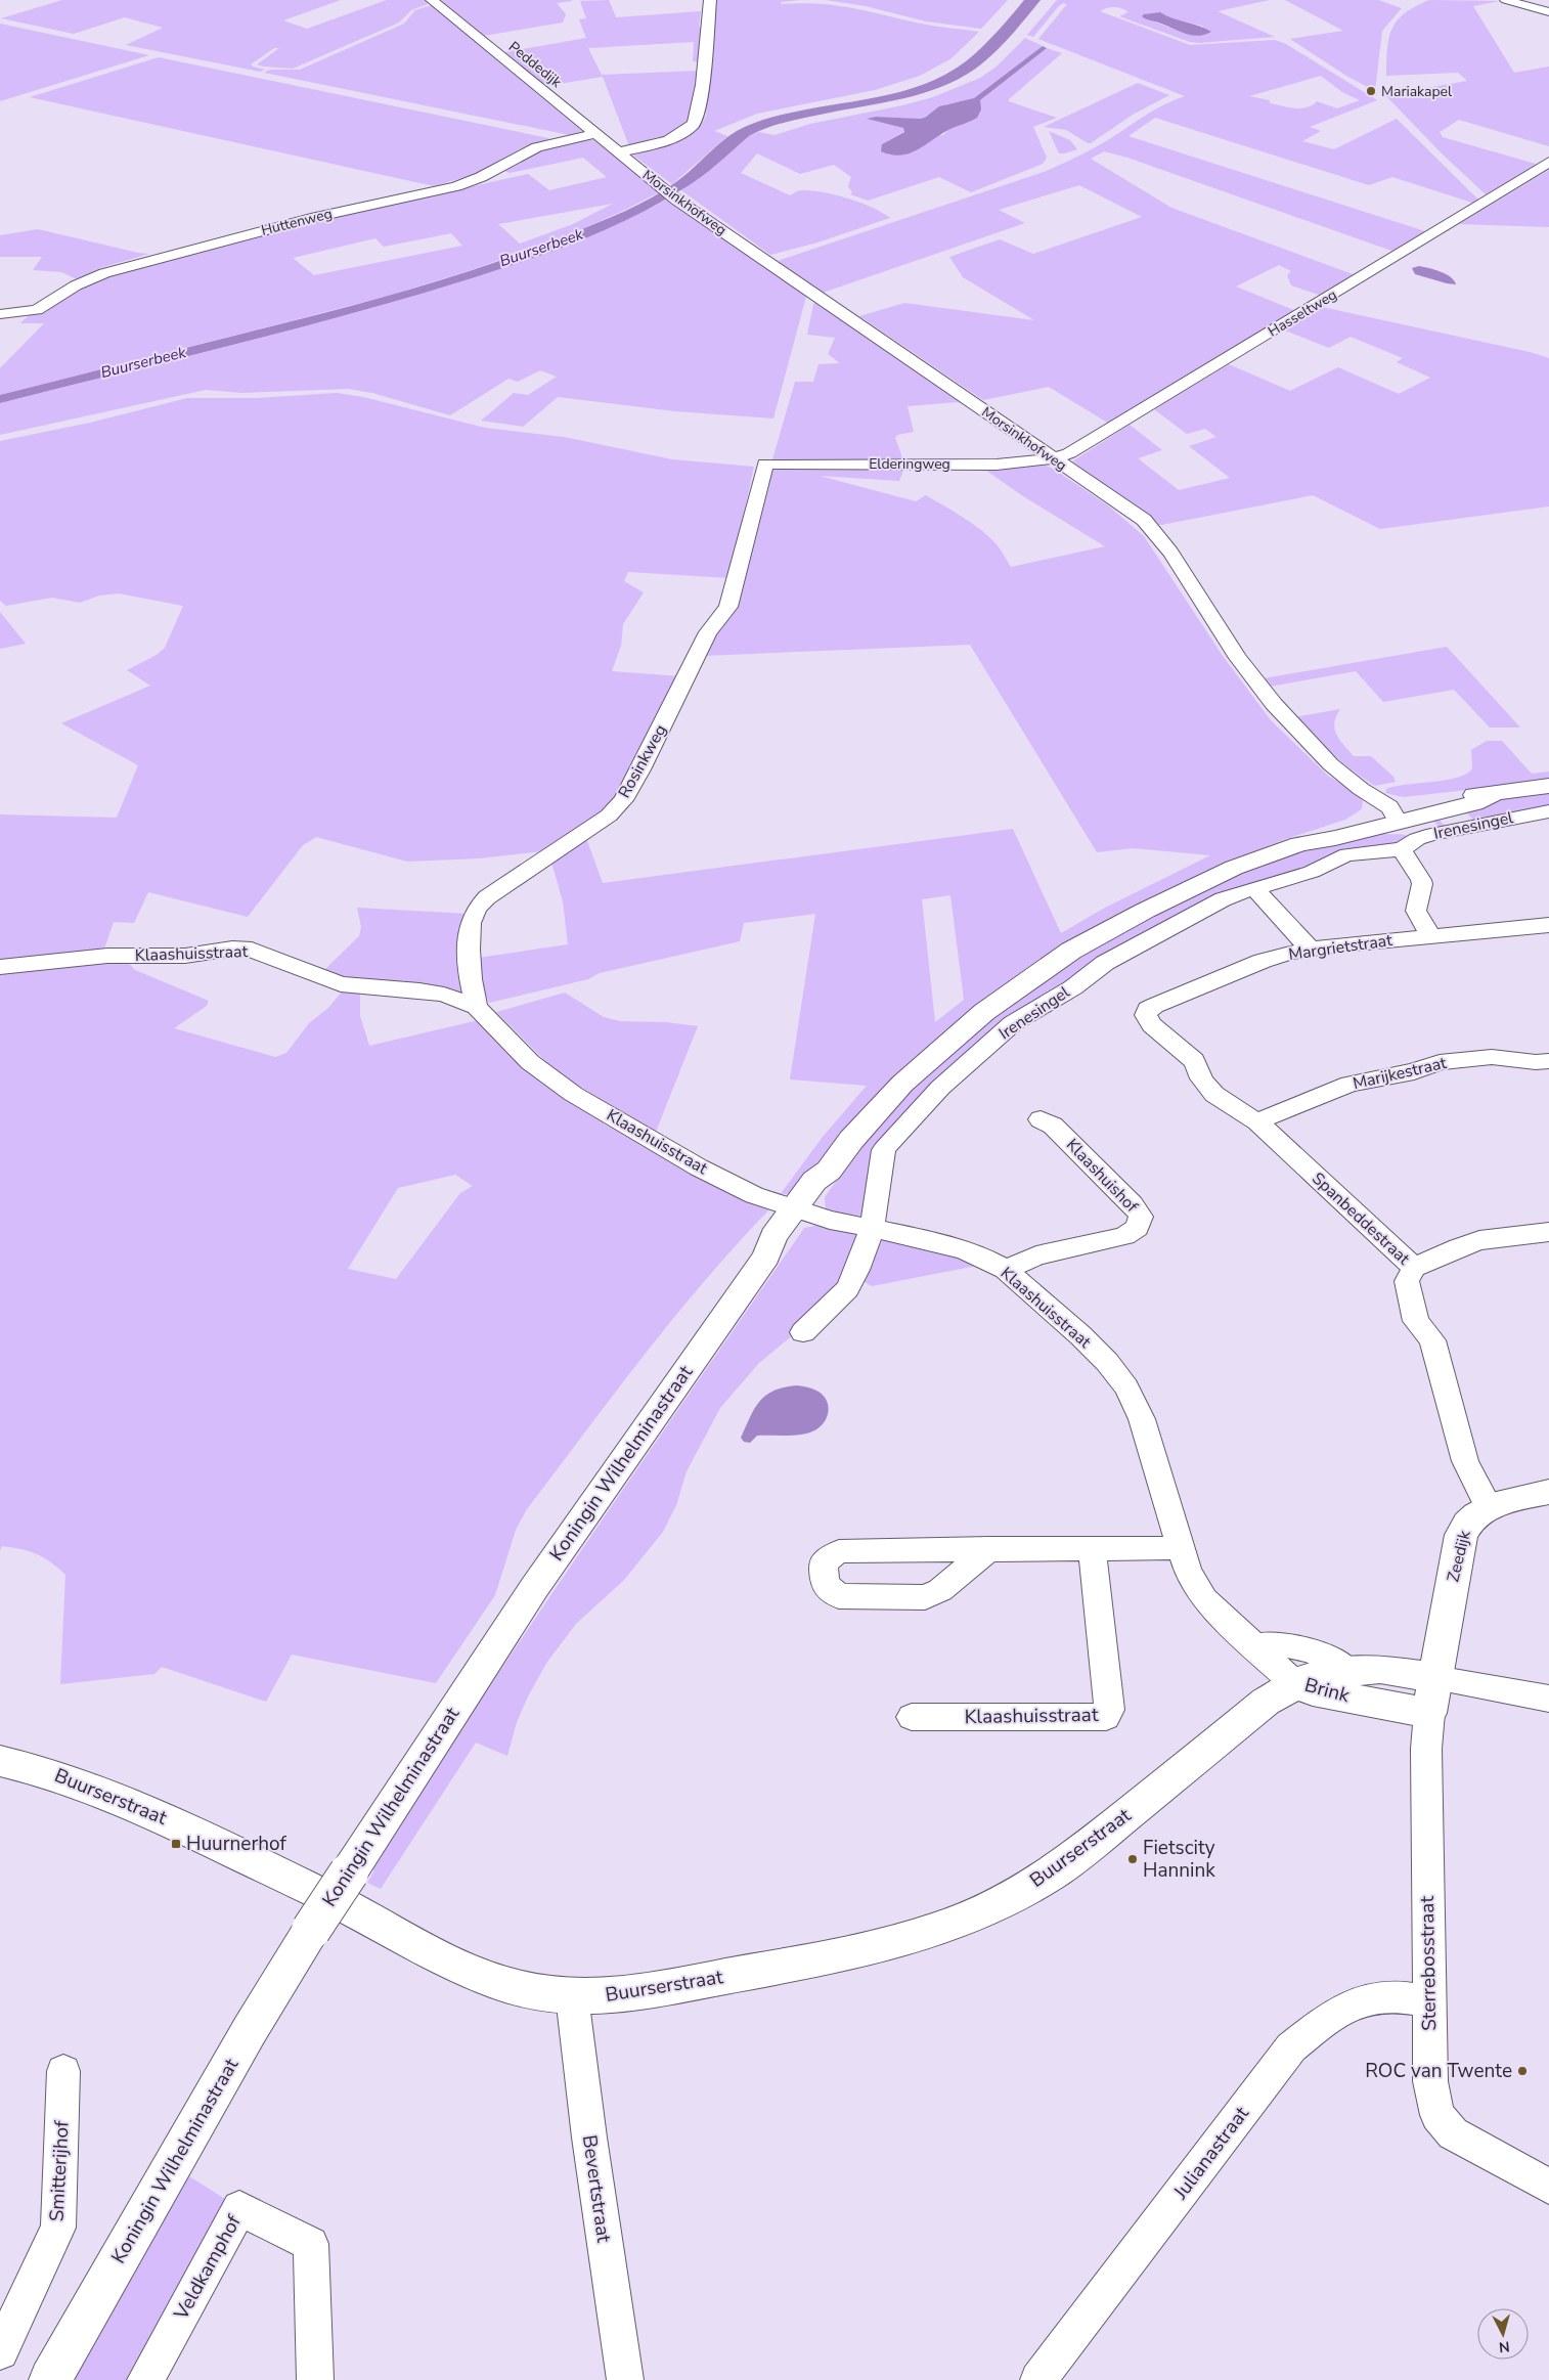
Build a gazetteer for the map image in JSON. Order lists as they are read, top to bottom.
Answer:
{
  "streets": {
    "main road": [
      "Koningin Wilhelminastraat",
      "Zeedijk",
      "Brink",
      "Buurserstraat",
      "Sterrebosstraat"
    ],
    "street": [
      "Peddedijk",
      "Morsinkhofweg",
      "Huttenweg",
      "Hasseltweg",
      "Elderingweg",
      "Rosinkweg",
      "Irenesingel",
      "Margrietstraat",
      "Klaashuisstraat",
      "Marijkestraat",
      "Klaashuishof",
      "Spanbeddestraat",
      "Julianastraat",
      "Smitterijhof",
      "Bevertstraat",
      "Veldkamphof"
    ]
  },
  "crossings": [
    ["Peddedijk", "Morsinkhofweg"],
    ["Peddedijk", "Huttenweg"],
    ["Morsinkhofweg", "Hasseltweg"],
    ["Morsinkhofweg", "Elderingweg"],
    ["Morsinkhofweg", "Koningin Wilhelminastraat"],
    ["Hasseltweg", "Elderingweg"],
    ["Elderingweg", "Rosinkweg"],
    ["Rosinkweg", "Klaashuisstraat"],
    ["Irenesingel", "Klaashuisstraat"],
    ["Margrietstraat", "Spanbeddestraat"],
    ["Klaashuisstraat", "Klaashuishof"],
    ["Klaashuisstraat", "Koningin Wilhelminastraat"],
    ["Klaashuisstraat", "Brink"],
    ["Klaashuisstraat", "Buurserstraat"],
    ["Marijkestraat", "Spanbeddestraat"],
    ["Spanbeddestraat", "Zeedijk"],
    ["Zeedijk", "Brink"],
    ["Zeedijk", "Sterrebosstraat"],
    ["Brink", "Buurserstraat"],
    ["Brink", "Sterrebosstraat"],
    ["Buurserstraat", "Bevertstraat"],
    ["Sterrebosstraat", "Julianastraat"]
  ],
  "water": ["Buurserbeek"],
  "places": {
    "other": ["Mariakapel", "Fietscity Hannink", "ROC van Twente"],
    "transit": ["Huurnerhof"]
  },
  "north": "bottom"
}
